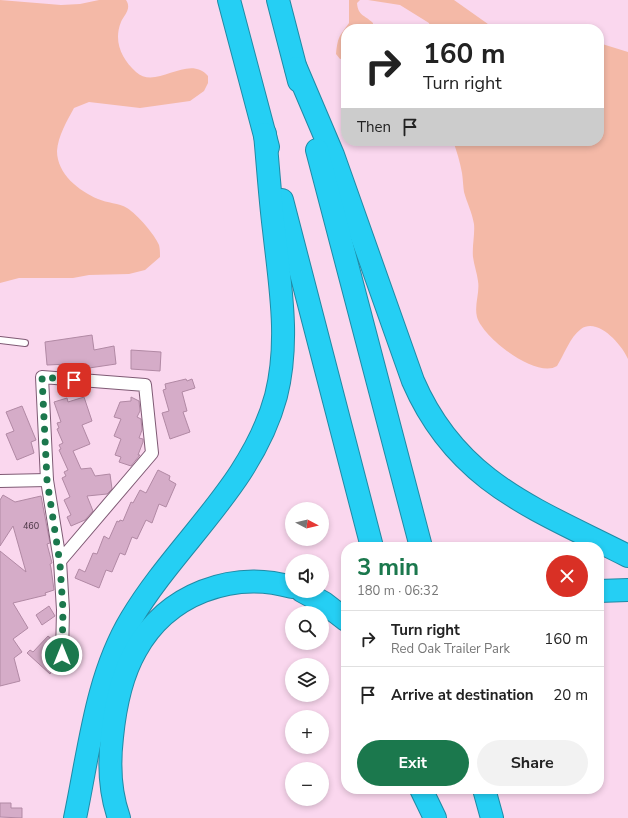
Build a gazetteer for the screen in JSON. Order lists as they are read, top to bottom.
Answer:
{
  "house_numbers": ["460"],
  "north": "right",
  "page": {
    "turn": ["160 m", "Turn right"],
    "then": "Then",
    "map_buttons": ["+", "−"],
    "heading": ["3 min", "180 m · 06:32"],
    "list": [
      {
        "name": "Turn right",
        "note": "Red Oak Trailer Park",
        "value": "160 m"
      },
      {
        "name": "Arrive at destination",
        "value": "20 m"
      }
    ],
    "buttons": ["Exit", "Share"]
  }
}
